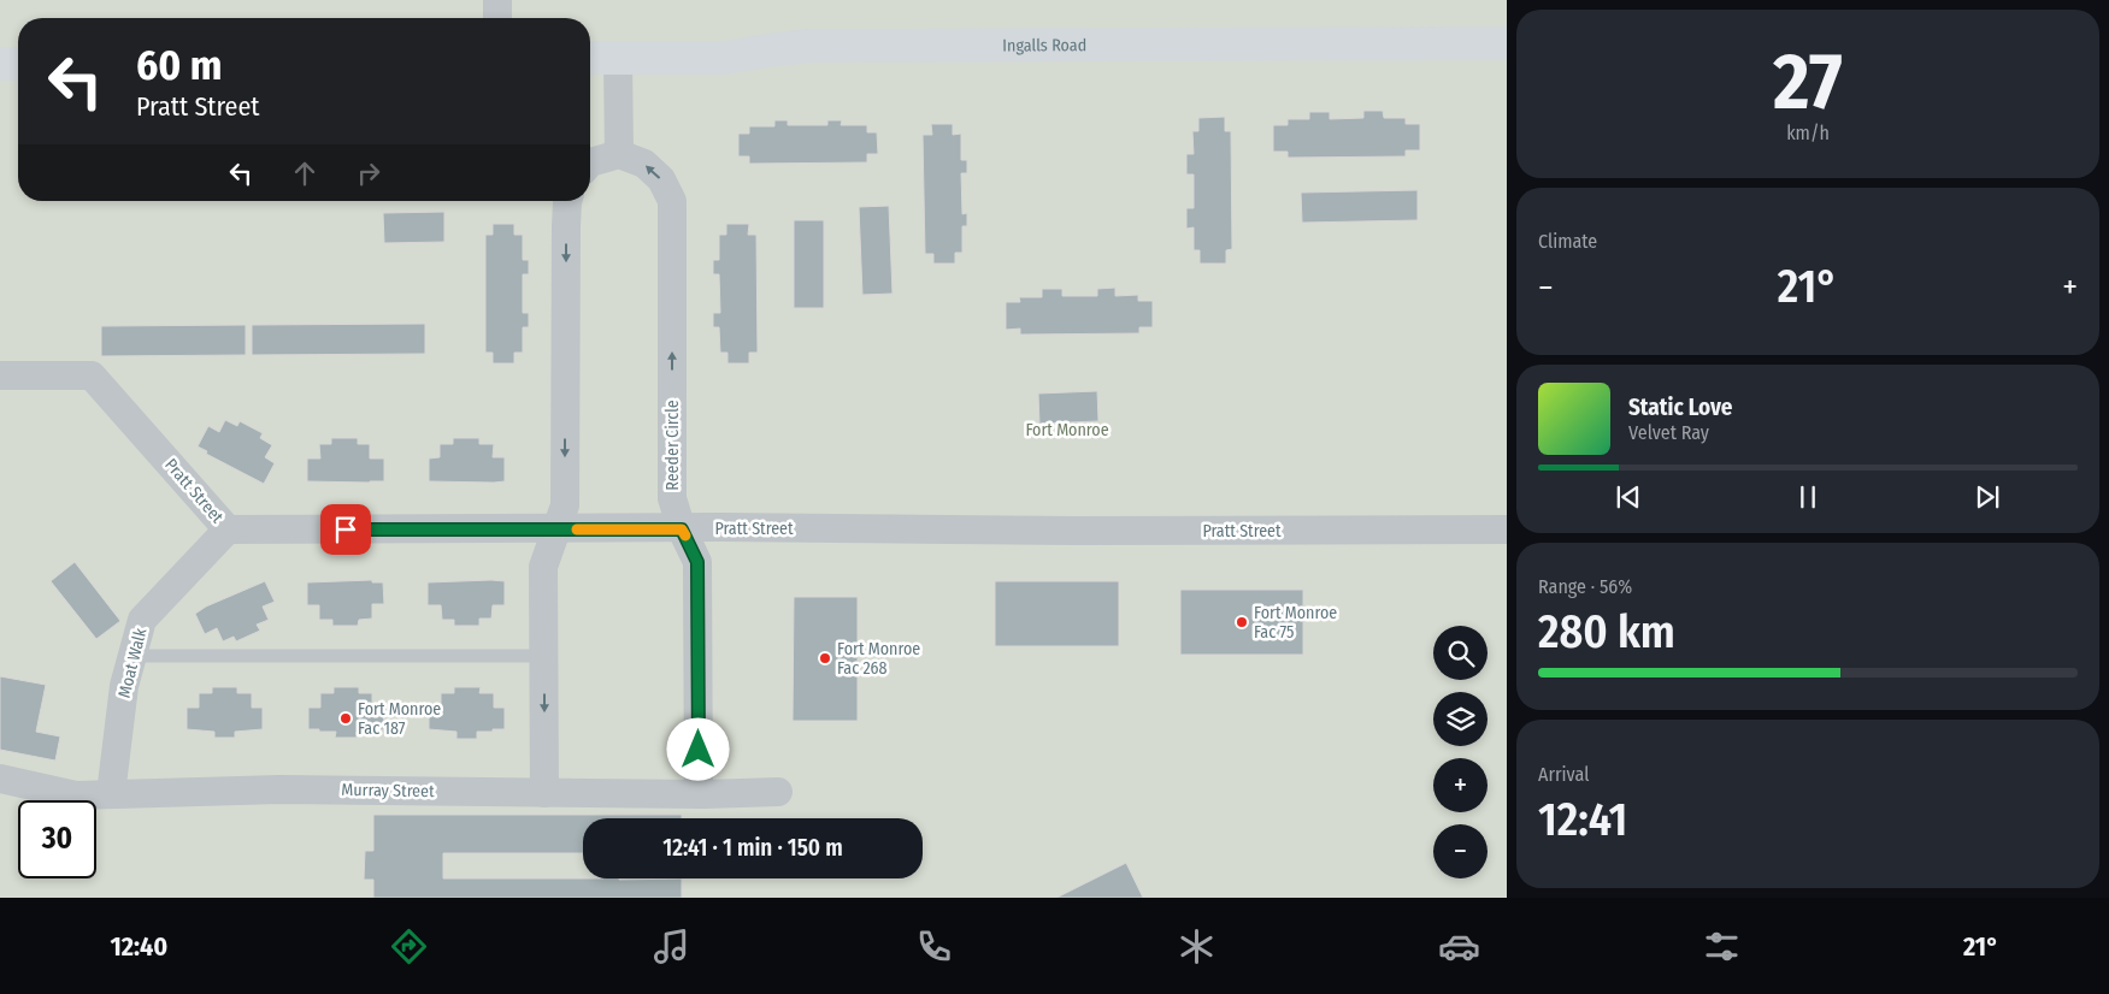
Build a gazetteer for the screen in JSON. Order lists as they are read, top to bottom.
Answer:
{
  "streets": {
    "street": [
      "Ingalls Road",
      "Reeder Circle",
      "Pratt Street",
      "Moat Walk",
      "Murray Street"
    ]
  },
  "crossings": [
    ["Reeder Circle", "Pratt Street"],
    ["Reeder Circle", "Murray Street"],
    ["Pratt Street", "Moat Walk"],
    ["Moat Walk", "Murray Street"]
  ],
  "parks": ["Fort Monroe"],
  "places": ["Fort Monroe Fac 75", "Fort Monroe Fac 268", "Fort Monroe Fac 187"],
  "page": {
    "tile": [
      ["27", "km/h"],
      "Climate",
      ["Range · 56%", "280 km"],
      ["Arrival", "12:41"]
    ],
    "turn": ["60 m", "Pratt Street"],
    "heat": ["−", "21°", "+"],
    "song": ["Static Love", "Velvet Ray"],
    "map_buttons": ["+", "−"],
    "limit": "30",
    "trip": "12:41 · 1 min · 150 m",
    "tabs": ["12:40", "21°"]
  }
}
